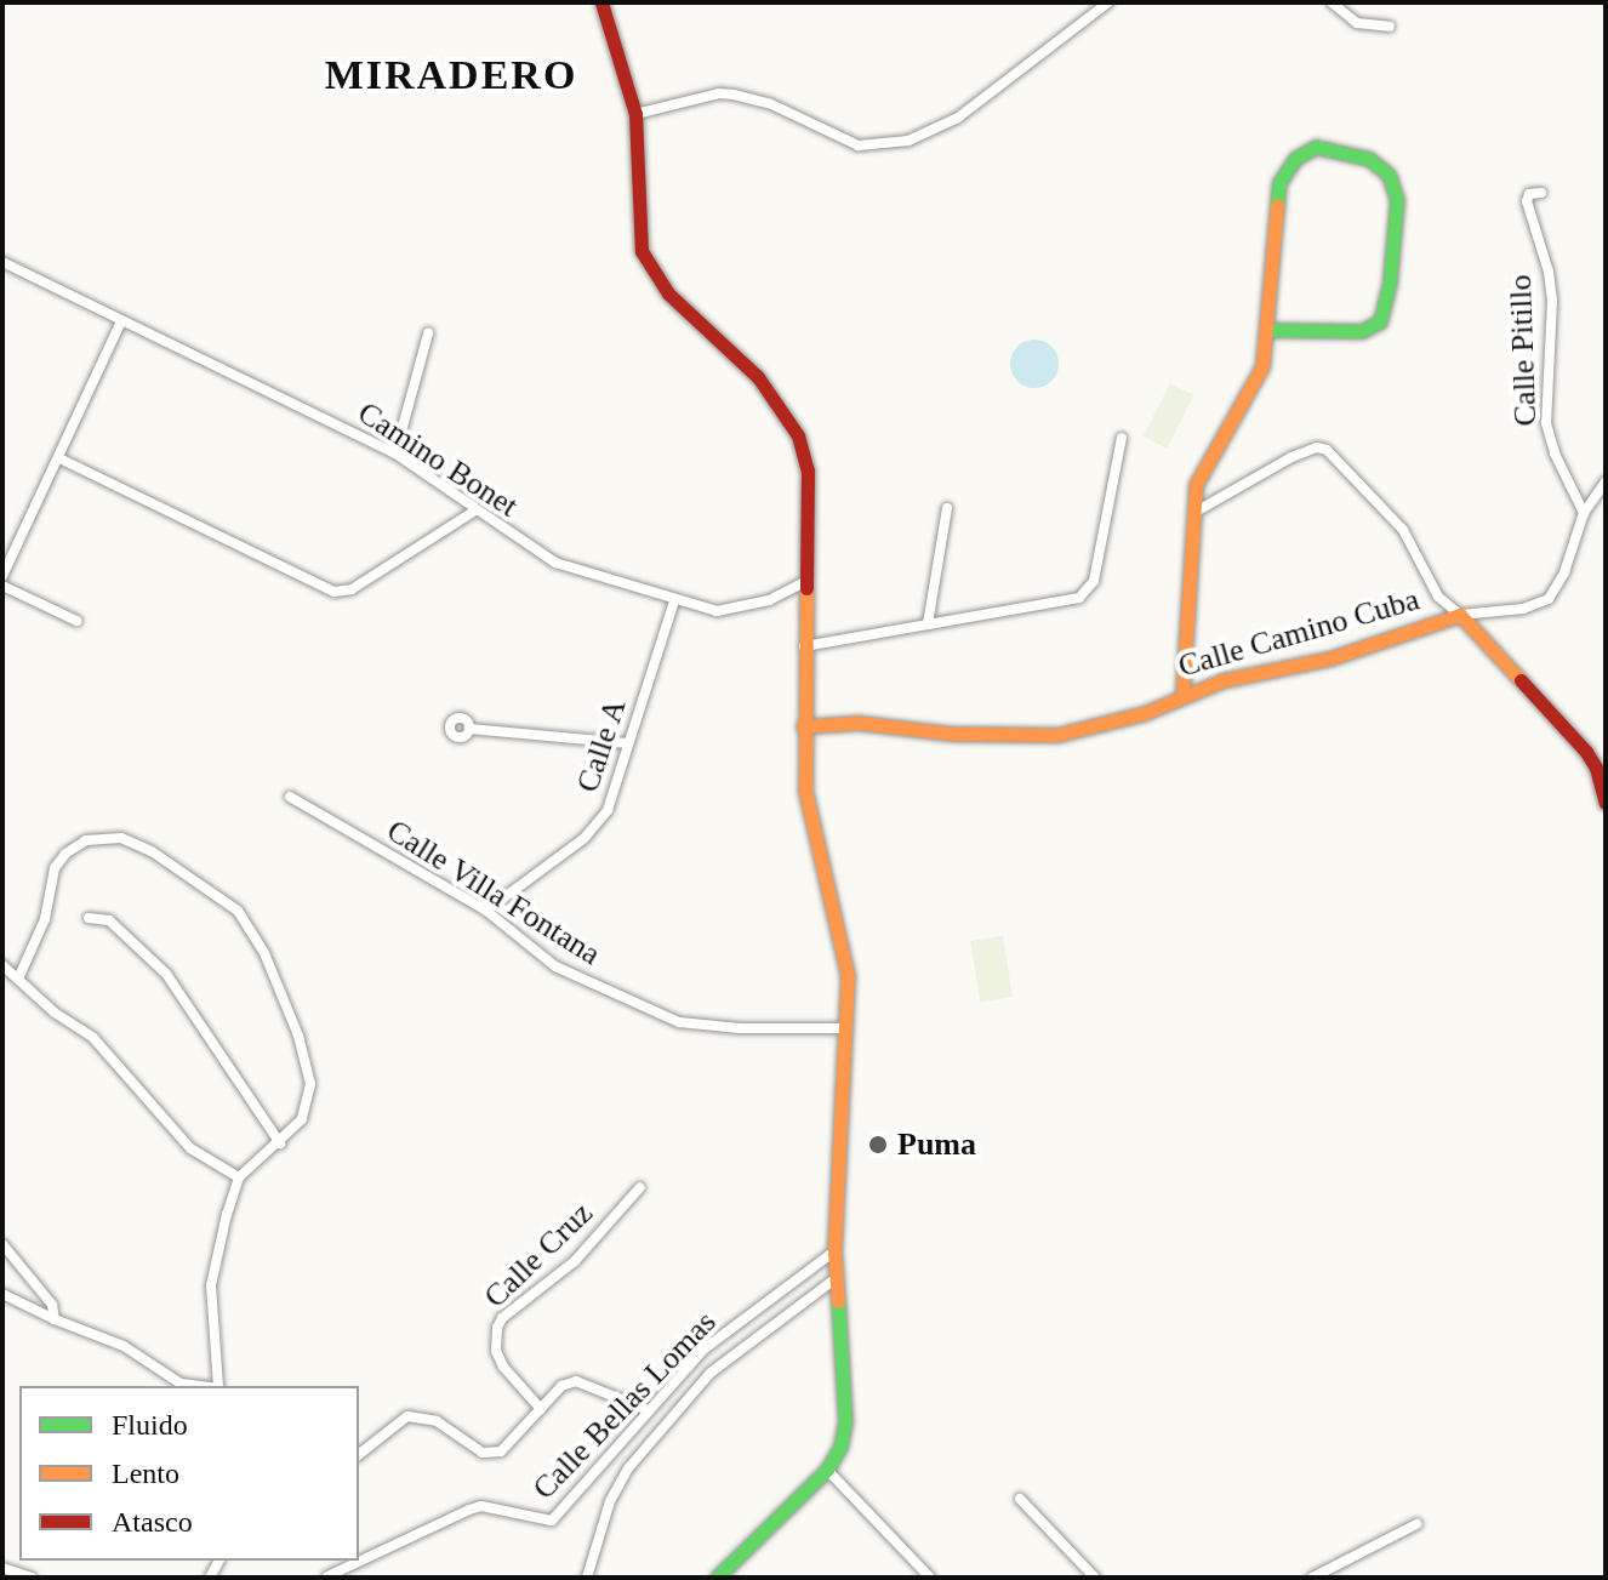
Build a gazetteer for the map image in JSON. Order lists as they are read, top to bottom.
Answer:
{
  "streets": {
    "street": [
      "Calle Pitillo",
      "Camino Bonet",
      "Calle Camino Cuba",
      "Calle A",
      "Calle Villa Fontana",
      "Calle Cruz",
      "Calle Bellas Lomas"
    ]
  },
  "crossings": [
    ["Camino Bonet", "Calle A"],
    ["Calle A", "Calle Villa Fontana"]
  ],
  "districts": ["MIRADERO"],
  "places": ["Puma"],
  "legend": ["Fluido", "Lento", "Atasco"]
}
